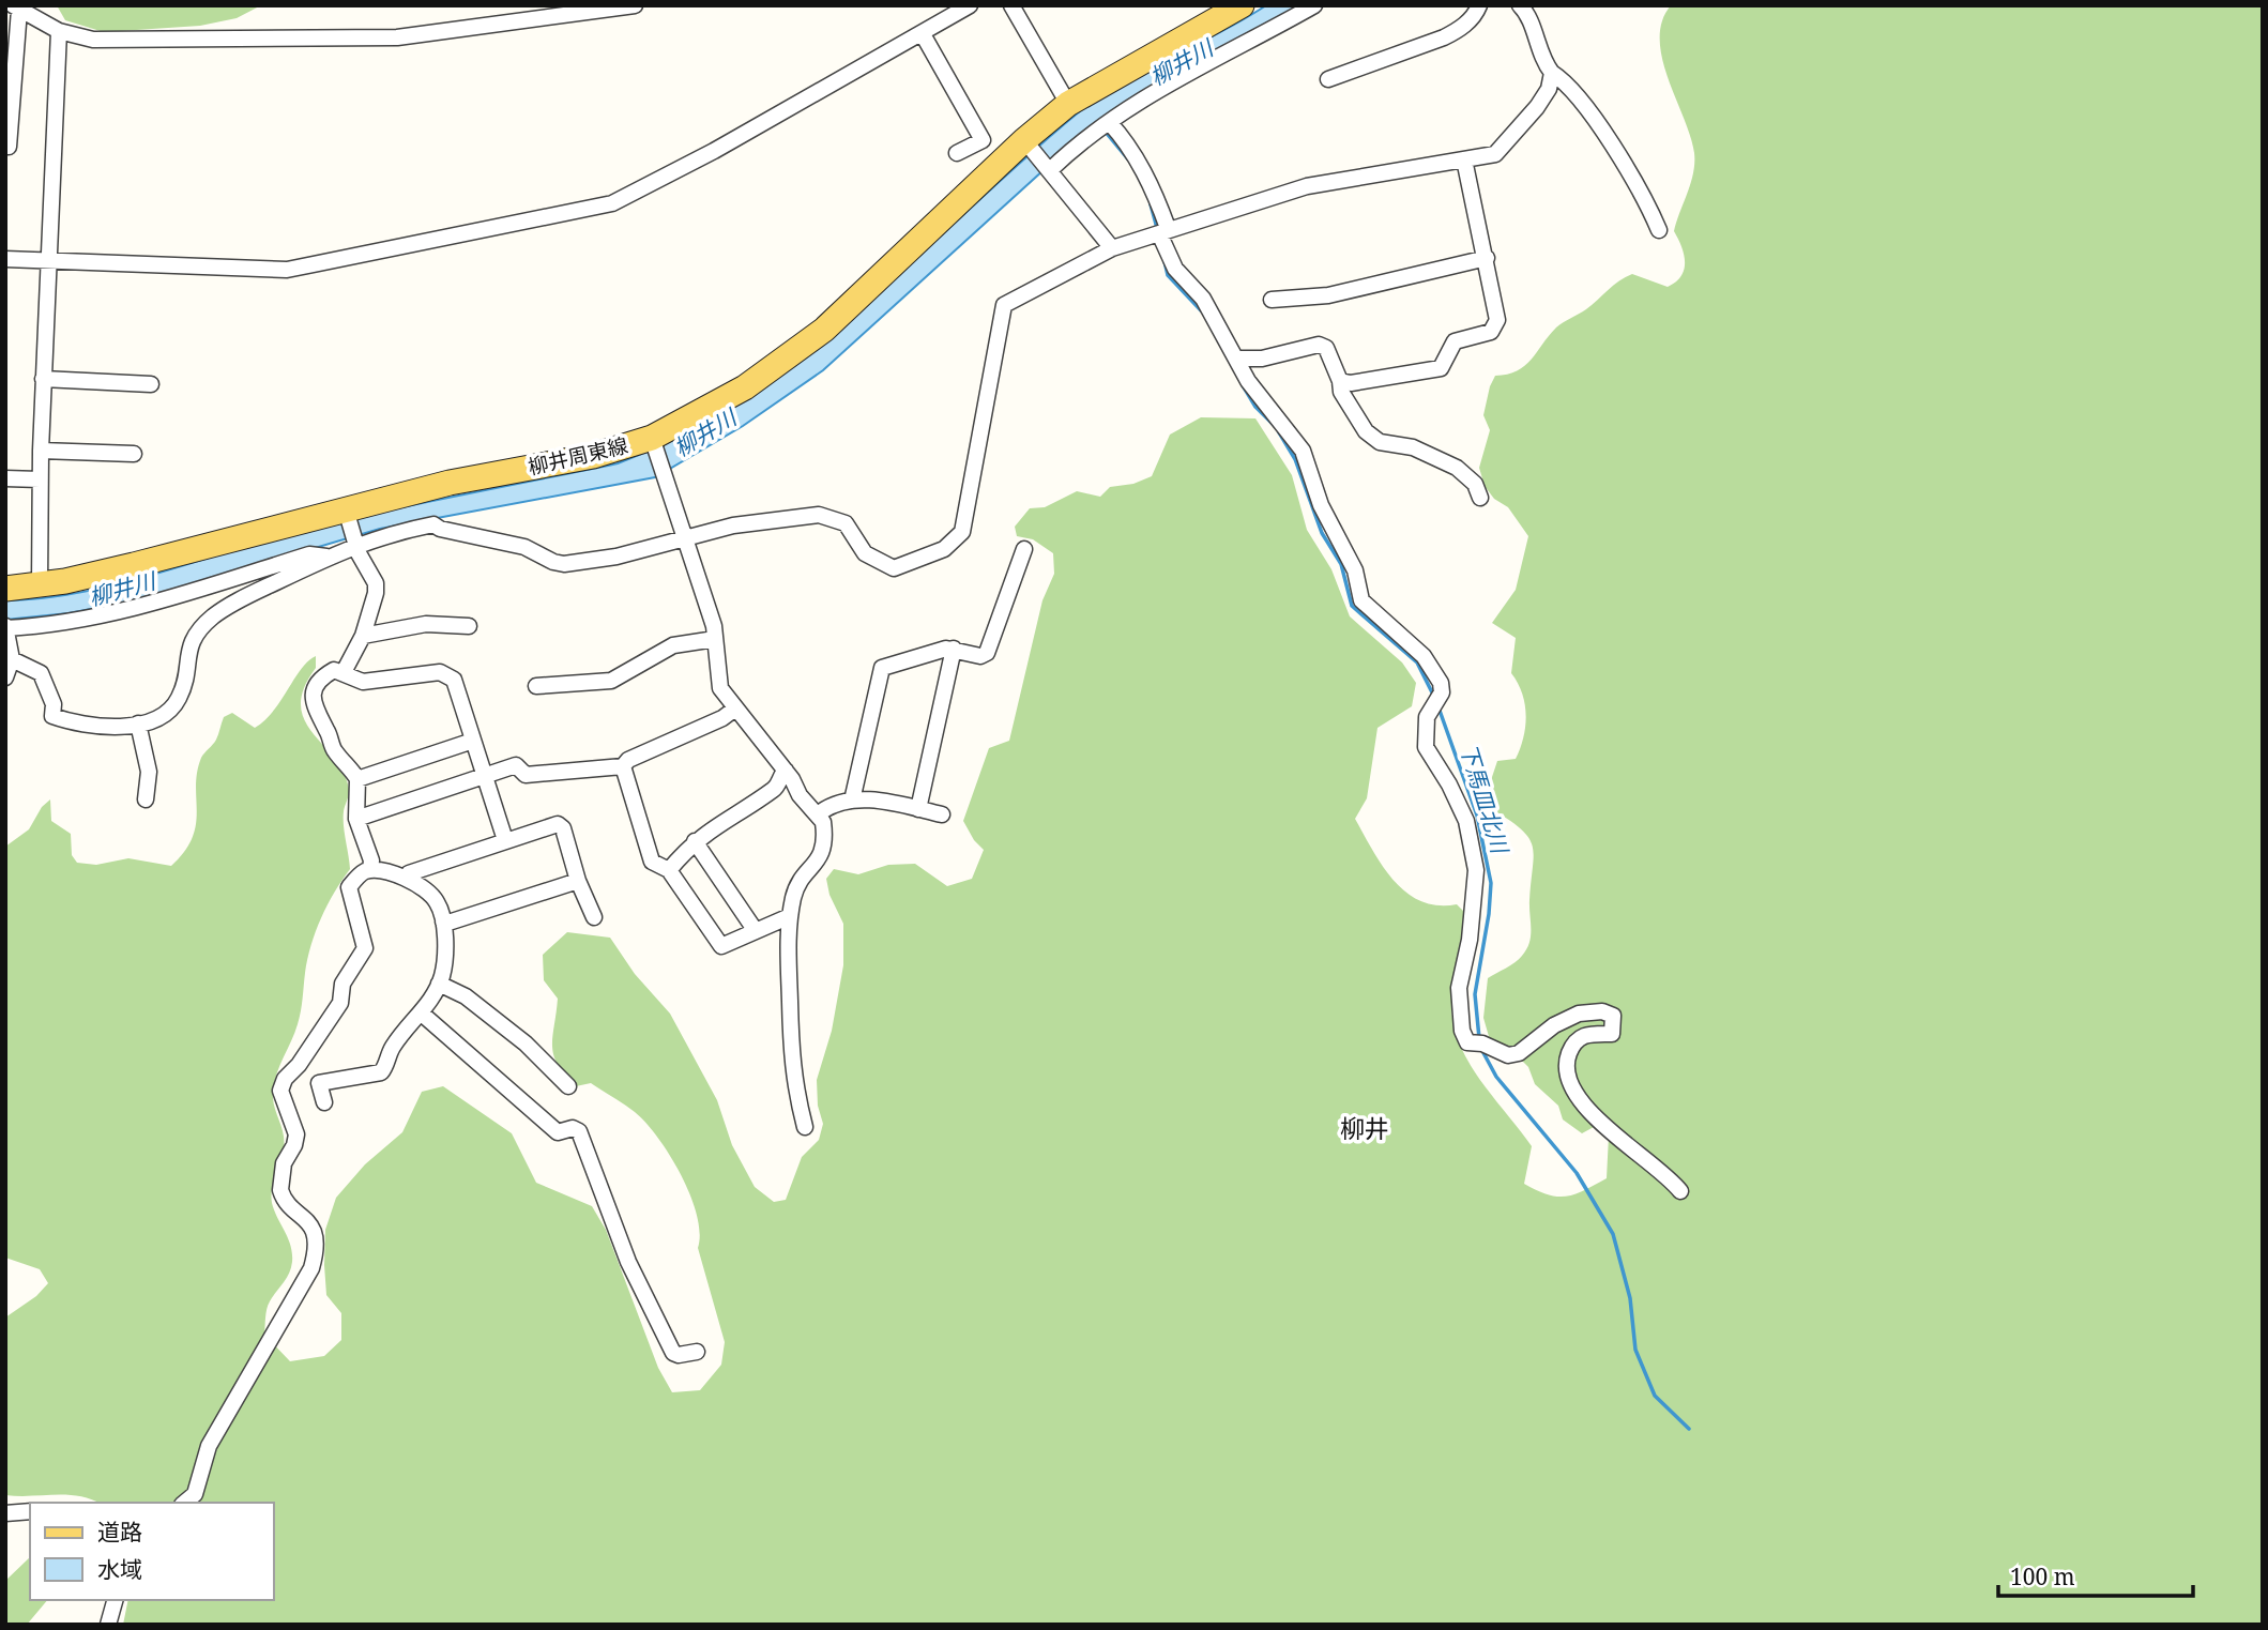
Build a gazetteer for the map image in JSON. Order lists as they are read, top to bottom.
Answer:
{
  "streets": {
    "main road": ["柳井周東線"]
  },
  "districts": ["柳井"],
  "water": ["柳井川", "下馬皿北川"],
  "legend": ["道路", "水域"],
  "scale_bar": "100 m"
}
